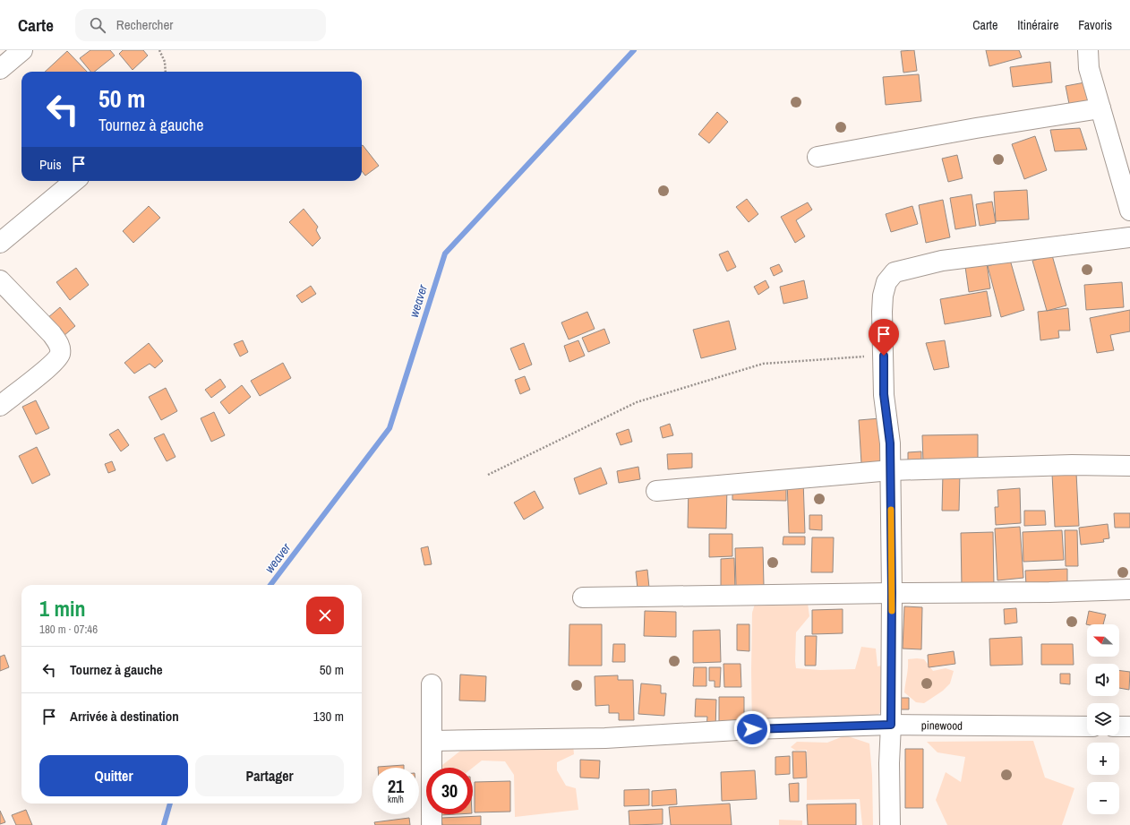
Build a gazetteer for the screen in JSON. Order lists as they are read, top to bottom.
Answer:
{
  "streets": {
    "street": ["pinewood"]
  },
  "water": ["weaver"],
  "north": "left",
  "page": {
    "header": "Carte",
    "search": "Rechercher",
    "nav": ["Carte", "Itinéraire", "Favoris"],
    "turn": ["50 m", "Tournez à gauche"],
    "then": "Puis",
    "heading": ["1 min", "180 m · 07:46"],
    "map_buttons": ["+", "−"],
    "list": [
      {
        "name": "Tournez à gauche",
        "value": "50 m"
      },
      {
        "name": "Arrivée à destination",
        "value": "130 m"
      }
    ],
    "buttons": ["Quitter", "Partager"],
    "speed": "21 km/h",
    "limit": "30"
  }
}
